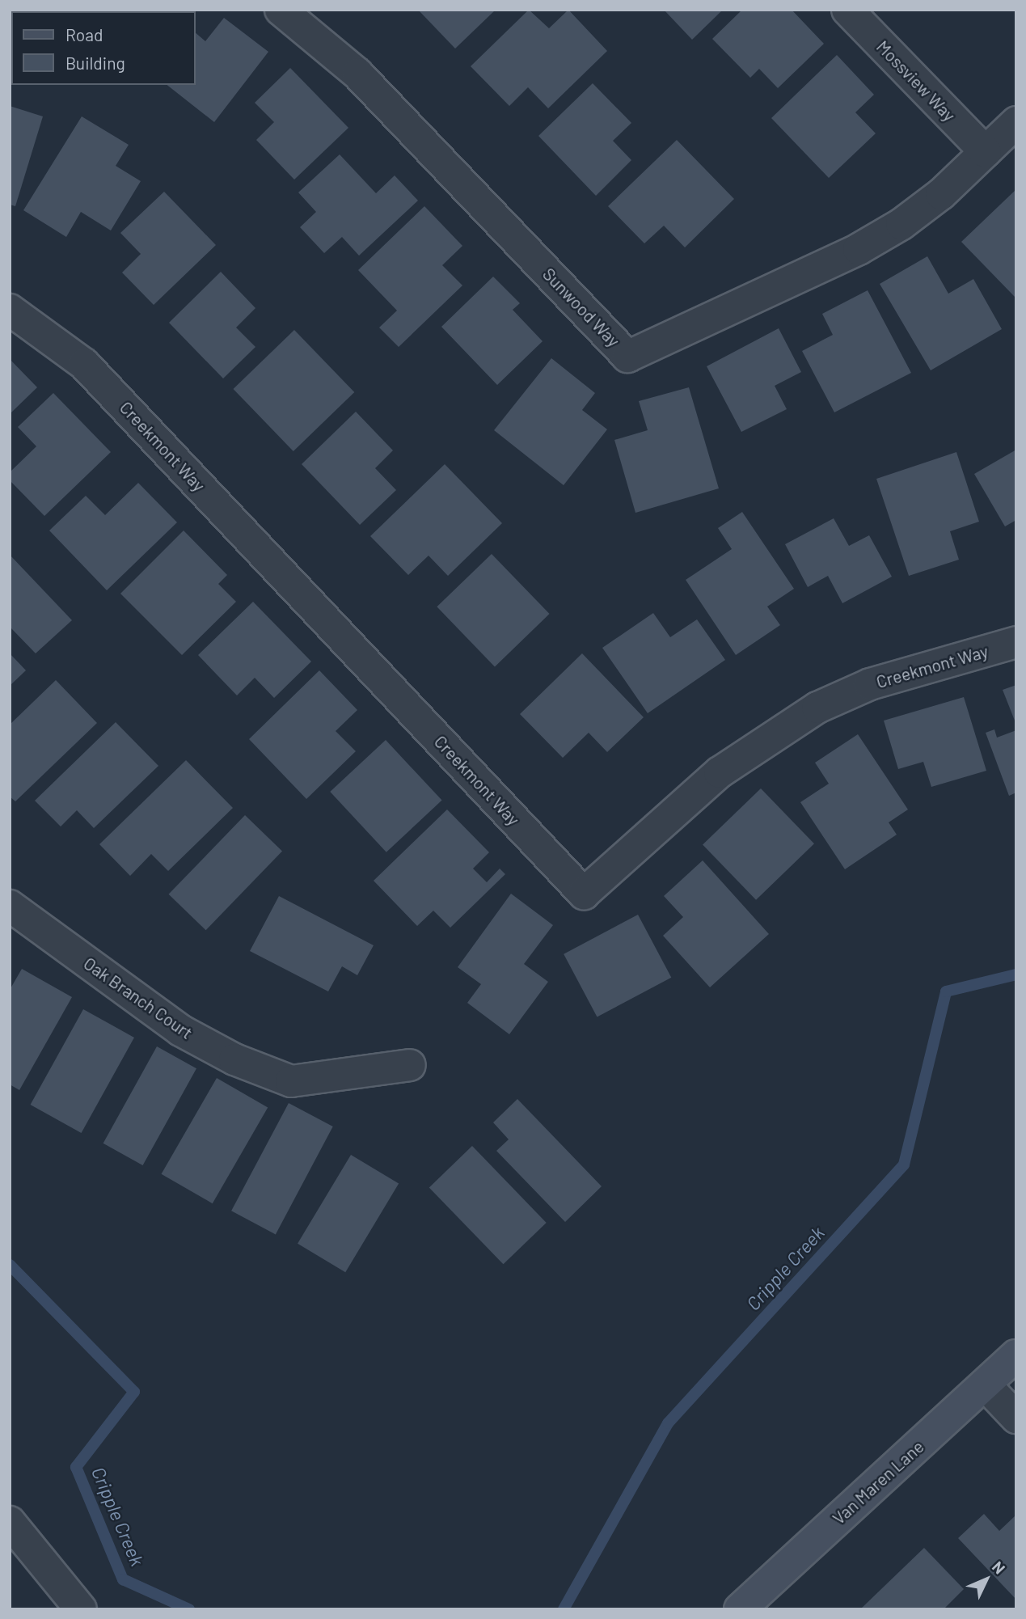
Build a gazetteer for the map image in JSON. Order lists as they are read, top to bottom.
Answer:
{
  "streets": {
    "main road": ["Van Maren Lane"],
    "street": [
      "Mossview Way",
      "Sunwood Way",
      "Creekmont Way",
      "Oak Branch Court"
    ]
  },
  "crossings": [
    ["Mossview Way", "Sunwood Way"]
  ],
  "water": ["Cripple Creek"],
  "legend": ["Road", "Building"],
  "north": "top right"
}
